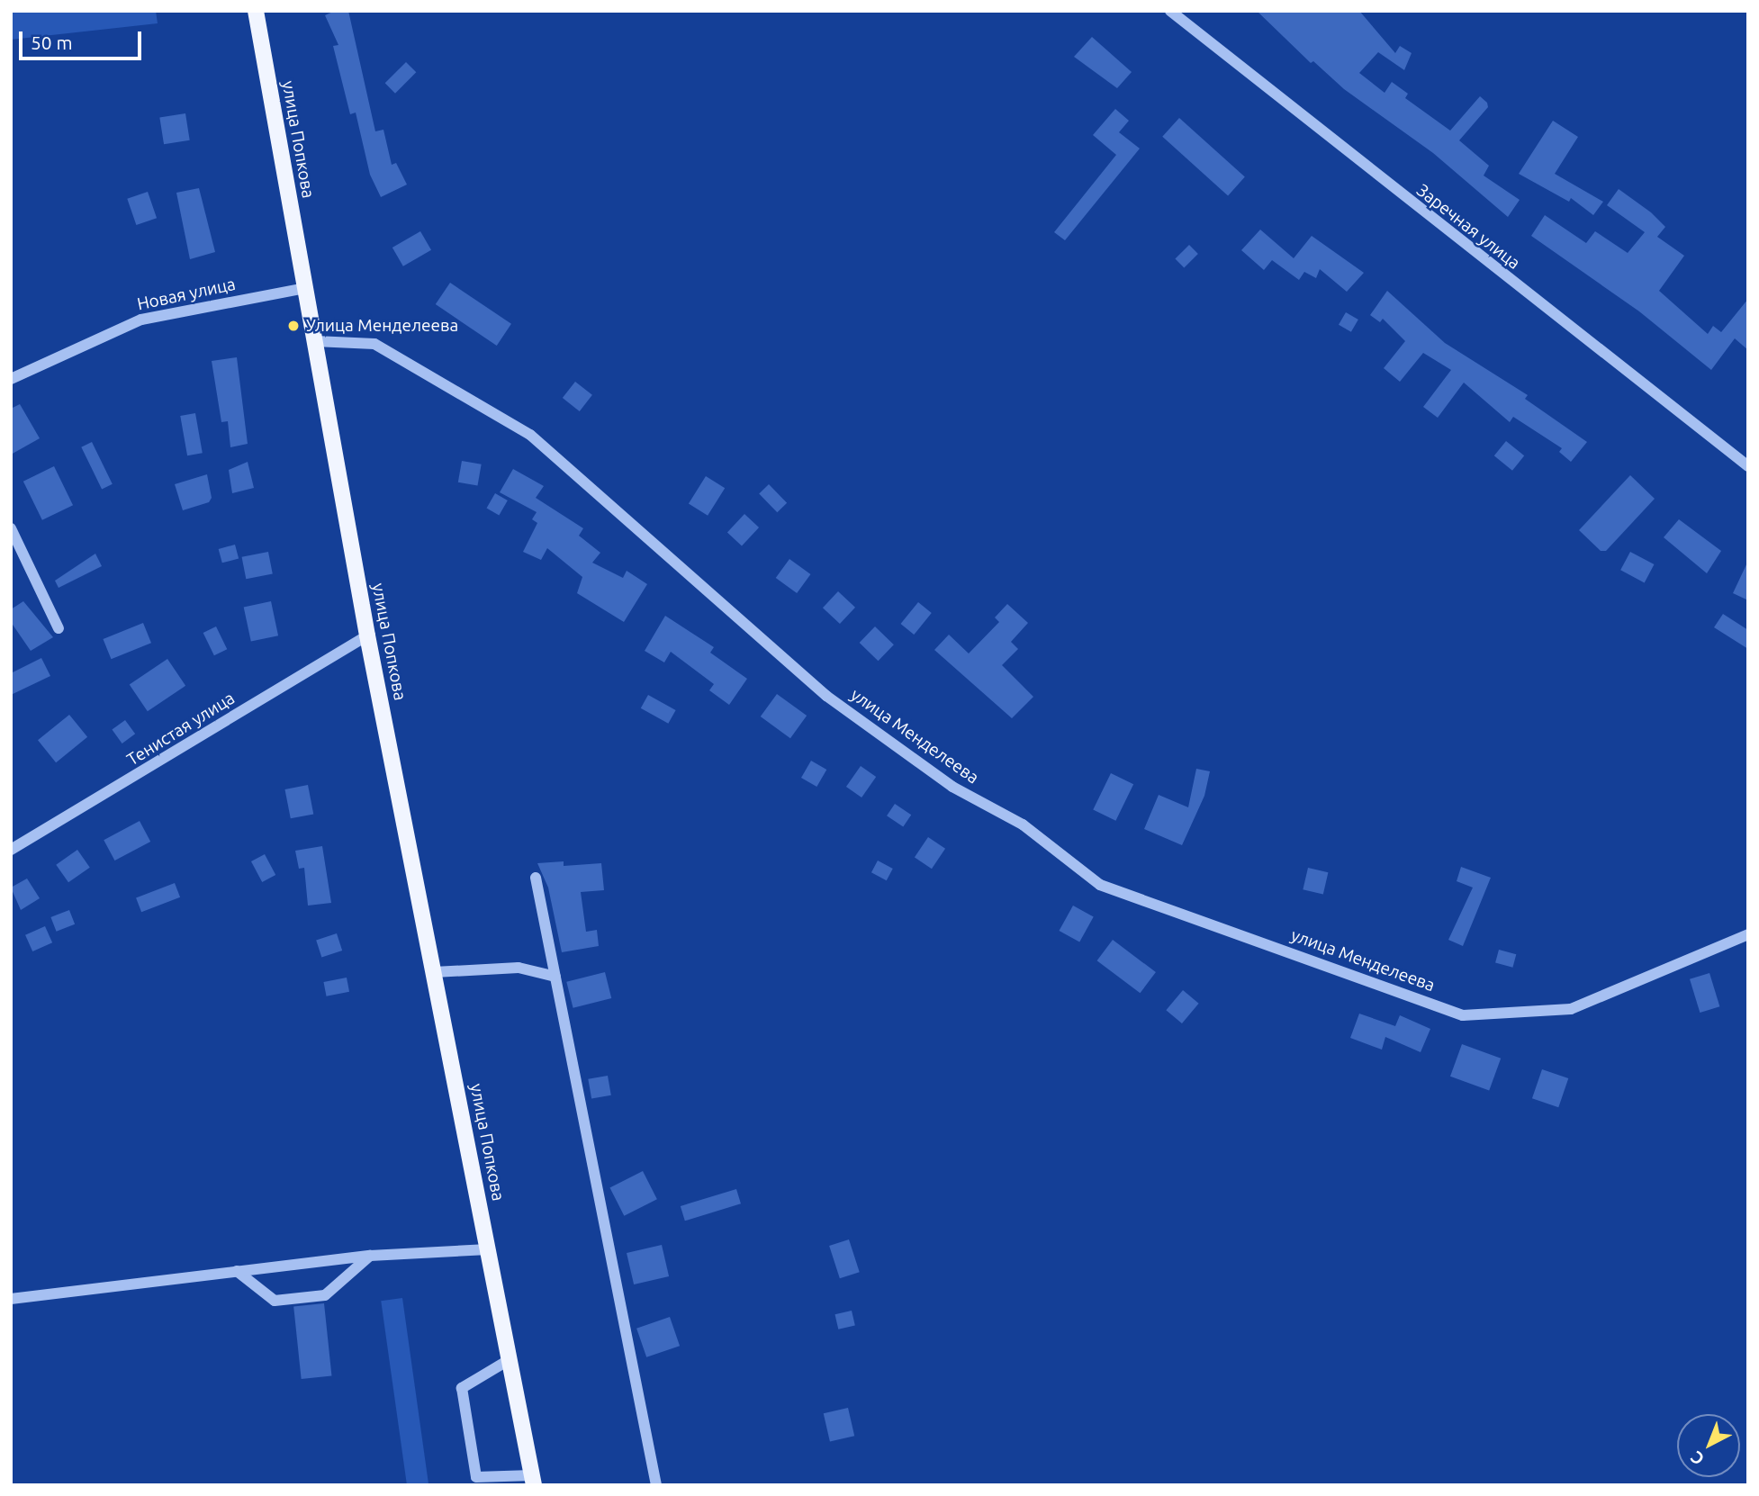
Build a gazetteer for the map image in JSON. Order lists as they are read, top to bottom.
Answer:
{
  "streets": {
    "main road": ["улица Попкова"],
    "street": [
      "Заречная улица",
      "Новая улица",
      "Тенистая улица",
      "улица Менделеева"
    ]
  },
  "crossings": [
    ["улица Попкова", "Новая улица"],
    ["улица Попкова", "Тенистая улица"],
    ["улица Попкова", "улица Менделеева"]
  ],
  "places": ["Улица Менделеева"],
  "scale_bar": "50 m",
  "north": "bottom left"
}
